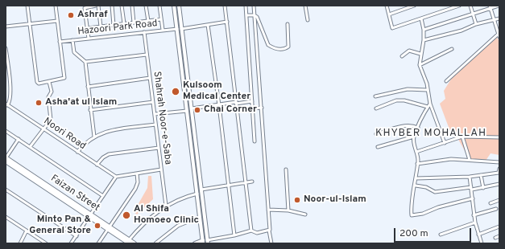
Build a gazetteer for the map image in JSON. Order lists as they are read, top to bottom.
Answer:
{
  "streets": {
    "main road": ["Faizan Street"],
    "street": ["Hazoori Park Road", "Shahrah Noor-e-Saba", "Noori Road"]
  },
  "crossings": [
    ["Hazoori Park Road", "Shahrah Noor-e-Saba"]
  ],
  "districts": ["KHYBER MOHALLAH"],
  "places": [
    "Ashraf",
    "Kulsoom Medical Center",
    "Asha'at ul Islam",
    "Chai Corner",
    "Noor-ul-Islam",
    "Al Shifa Homoeo Clinic",
    "Minto Pan & General Store"
  ],
  "scale_bar": "200 m"
}
